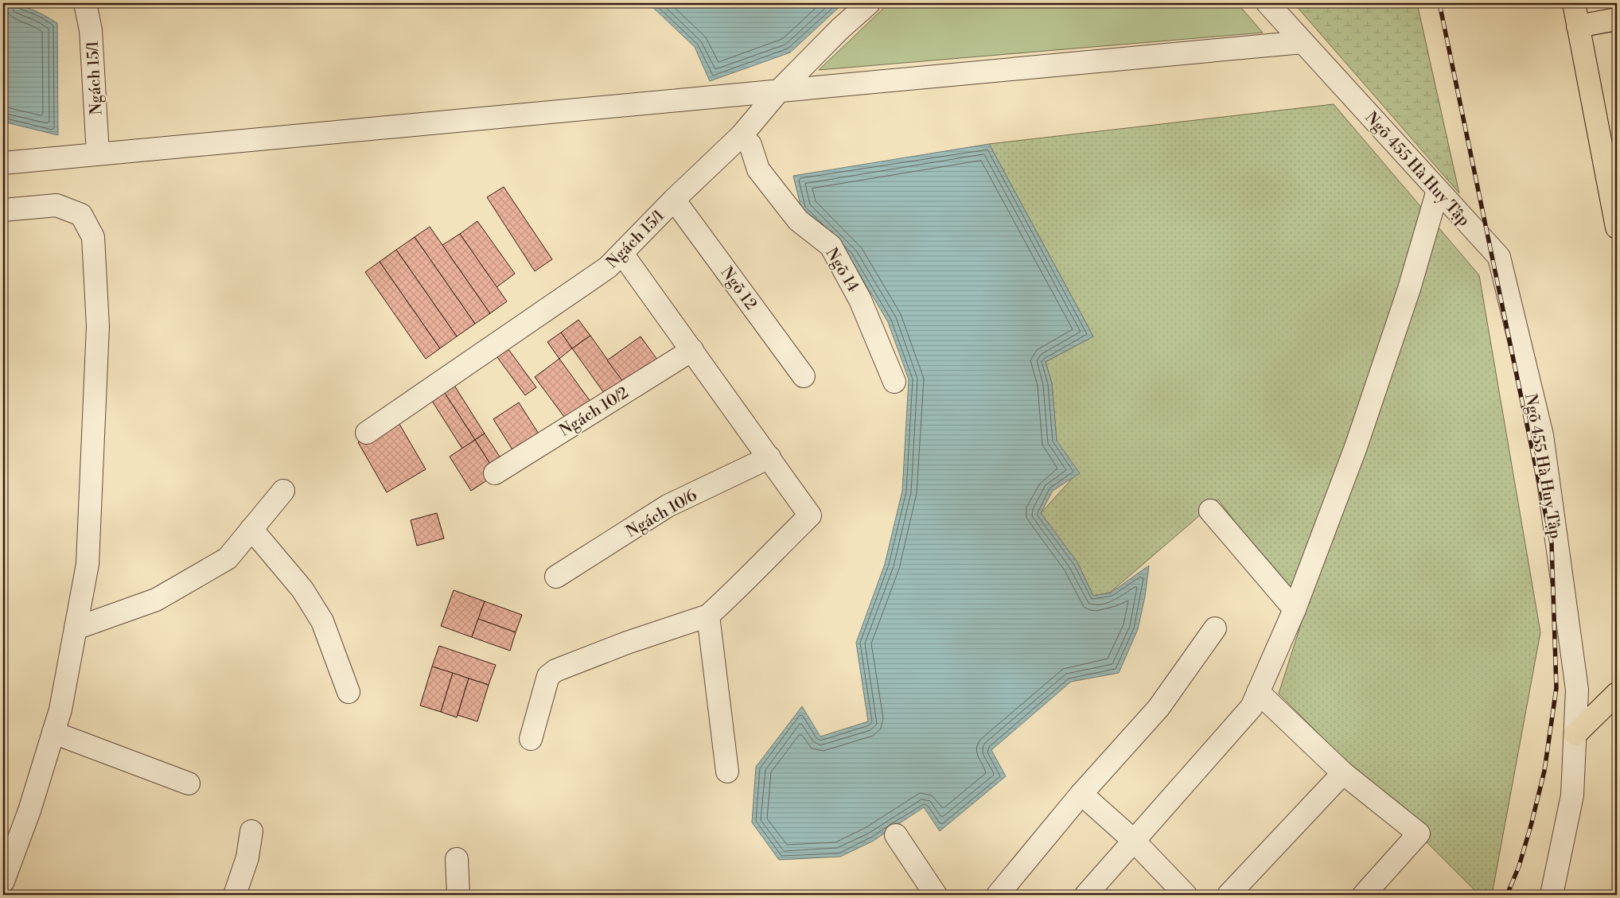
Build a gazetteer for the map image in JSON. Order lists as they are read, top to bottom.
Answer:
{
  "streets": {
    "street": [
      "Ngách 15/1",
      "Ngõ 455 Hà Huy Tập",
      "Ngõ 14",
      "Ngõ 12",
      "Ngách 10/2",
      "Ngách 10/6"
    ]
  },
  "crossings": [
    ["Ngách 15/1", "Ngõ 14"],
    ["Ngách 15/1", "Ngõ 12"]
  ]
}
